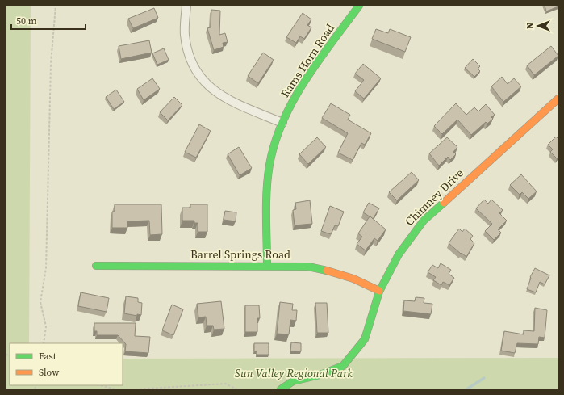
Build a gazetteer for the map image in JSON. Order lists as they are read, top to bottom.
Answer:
{
  "streets": {
    "street": ["Rams Horn Road", "Chimney Drive", "Barrel Springs Road"]
  },
  "crossings": [
    ["Rams Horn Road", "Barrel Springs Road"],
    ["Chimney Drive", "Barrel Springs Road"]
  ],
  "parks": ["Sun Valley Regional Park"],
  "legend": ["Fast", "Slow"],
  "scale_bar": "50 m",
  "north": "left"
}
